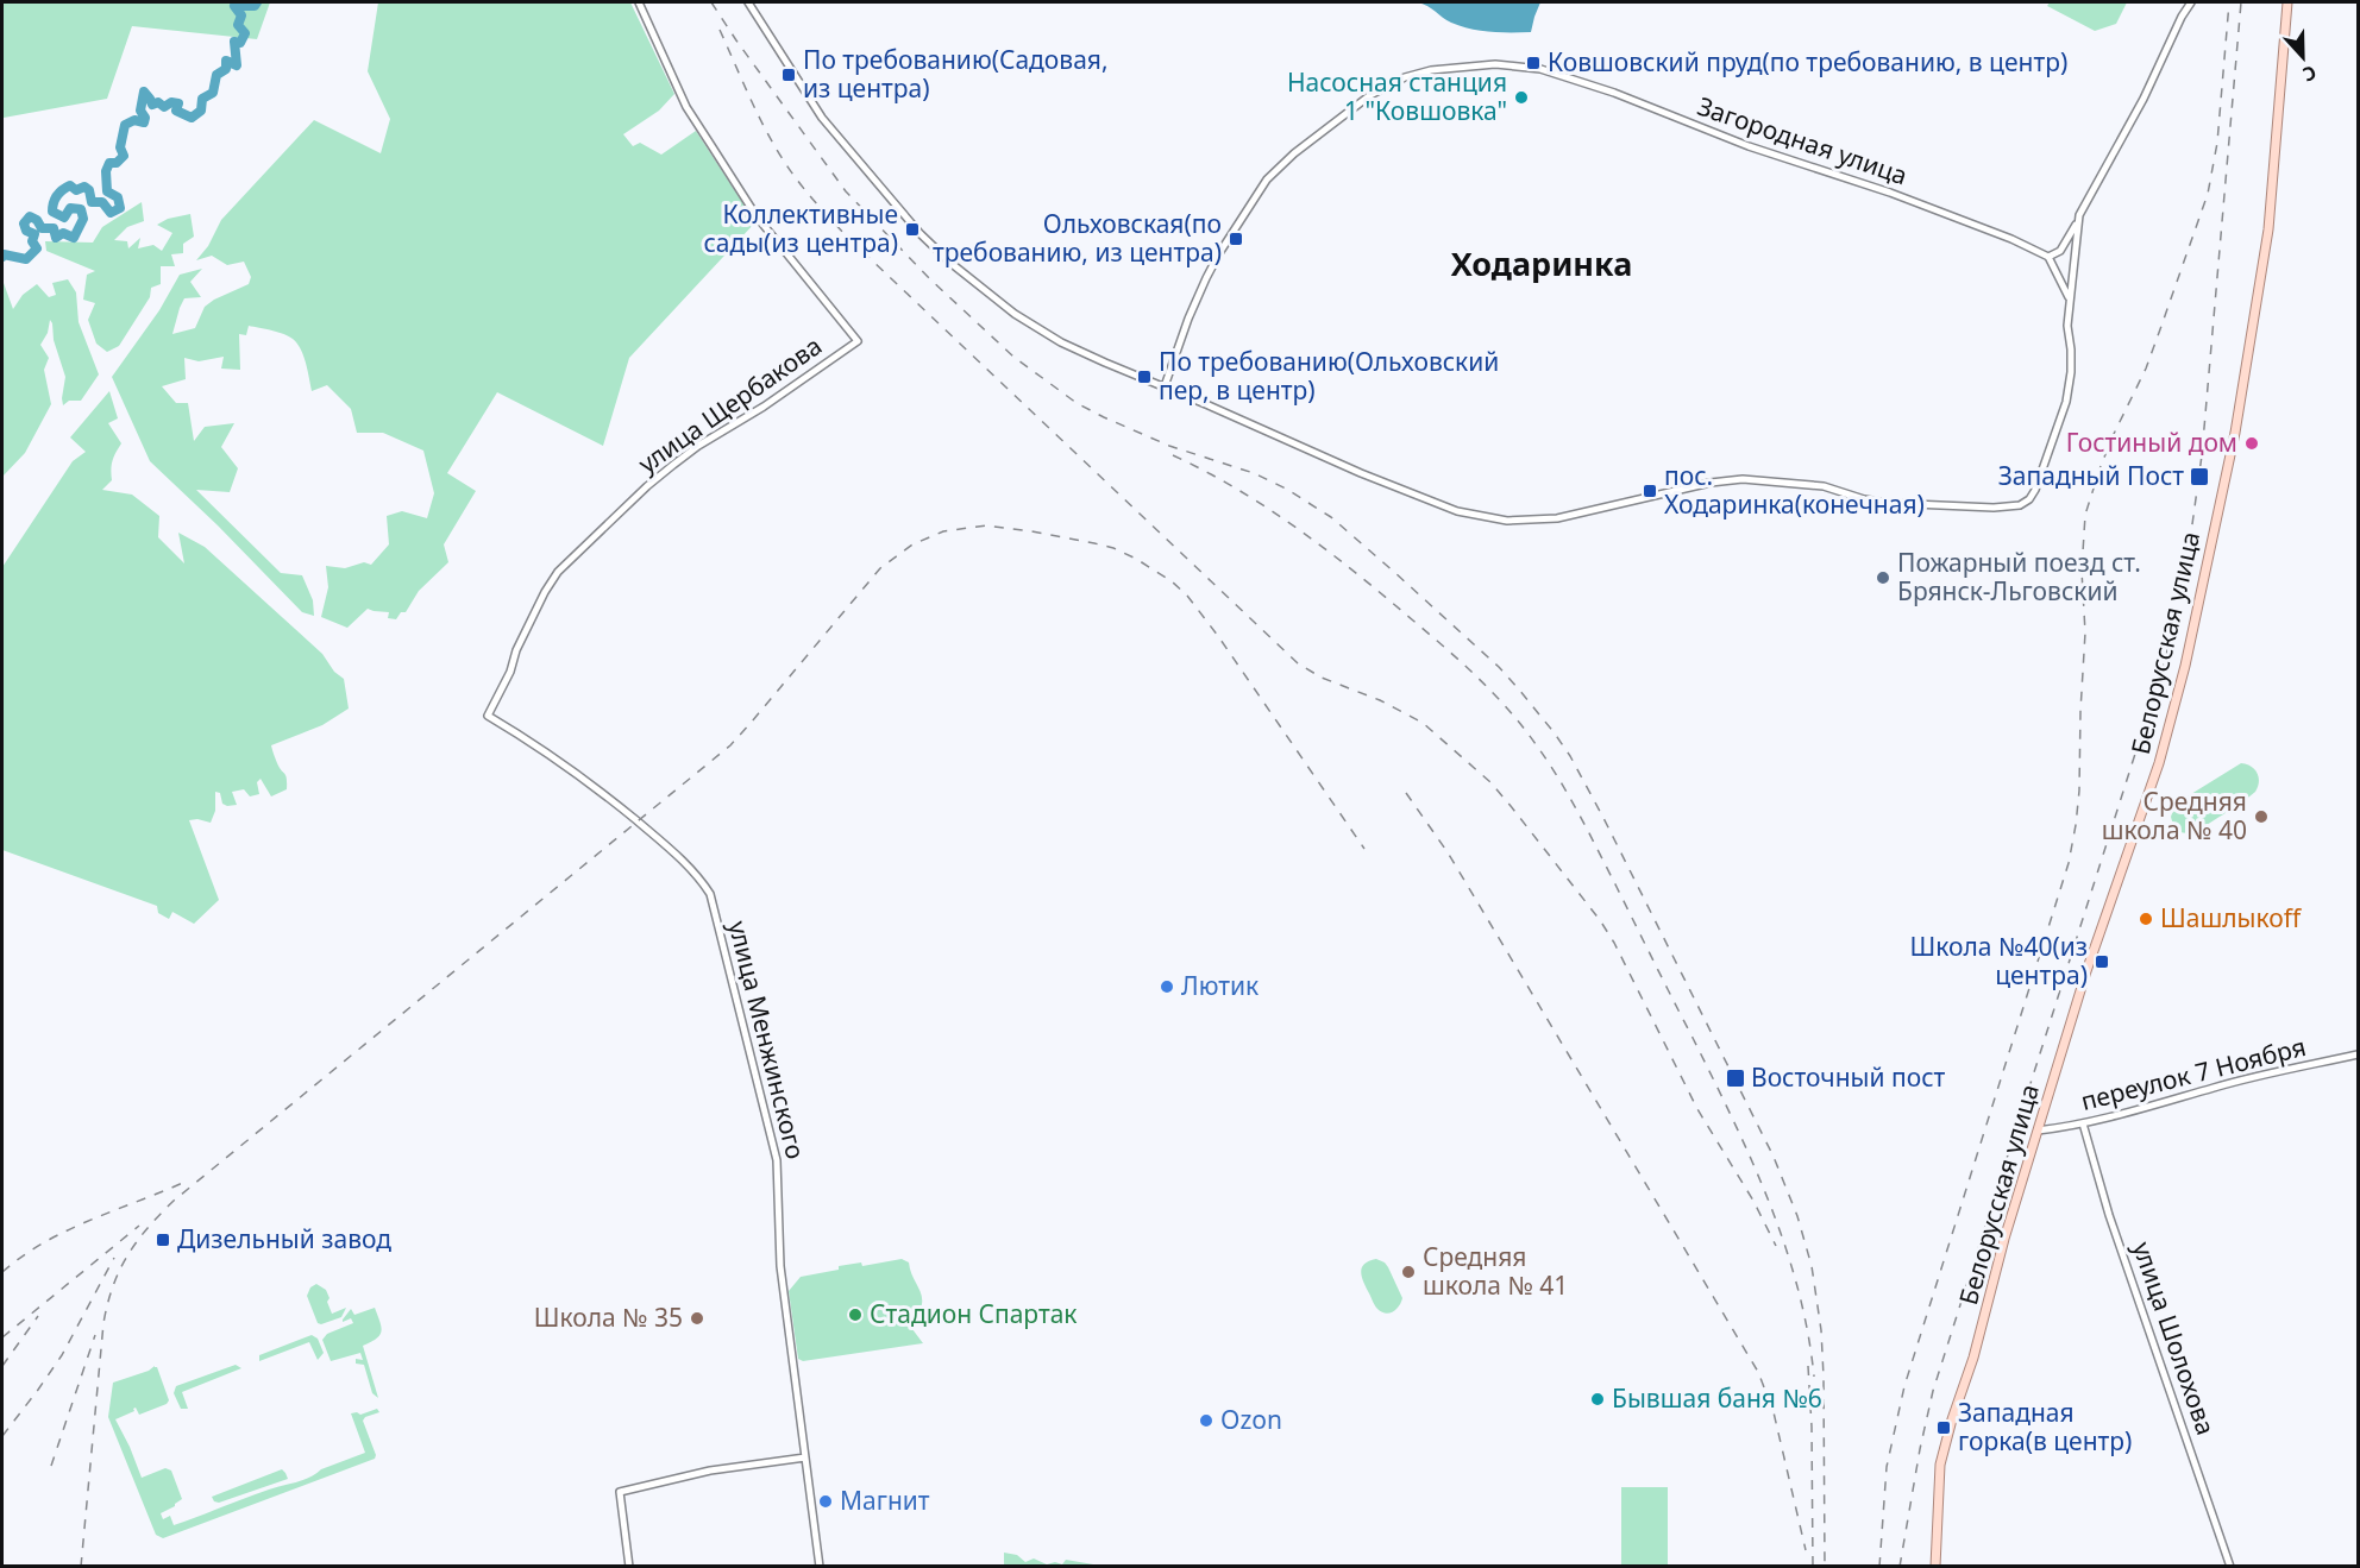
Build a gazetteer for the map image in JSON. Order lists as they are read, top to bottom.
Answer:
{
  "streets": {
    "main road": ["Белорусская улица"],
    "street": [
      "Загородная улица",
      "улица Щербакова",
      "улица Менжинского",
      "переулок 7 Ноября",
      "улица Шолохова"
    ]
  },
  "crossings": [
    ["улица Щербакова", "улица Менжинского"],
    ["Белорусская улица", "переулок 7 Ноября"],
    ["переулок 7 Ноября", "улица Шолохова"]
  ],
  "districts": ["Ходаринка"],
  "places": {
    "transit": [
      "Ковшовский пруд(по требованию, в центр)",
      "По требованию(Садовая, из центра)",
      "Коллективные сады(из центра)",
      "Ольховская(по требованию, из центра)",
      "По требованию(Ольховский пер, в центр)",
      "Западный Пост",
      "пос. Ходаринка(конечная)",
      "Школа №40(из центра)",
      "Восточный пост",
      "Дизельный завод",
      "Западная горка(в центр)"
    ],
    "other": [
      "Насосная станция 1 \"Ковшовка\"",
      "Гостиный дом",
      "Пожарный поезд ст. Брянск-Льговский",
      "Средняя школа № 40",
      "Шашлыкоff",
      "Лютик",
      "Средняя школа № 41",
      "Стадион Спартак",
      "Школа № 35",
      "Бывшая баня №6",
      "Ozon",
      "Магнит"
    ]
  },
  "north": "bottom"
}
